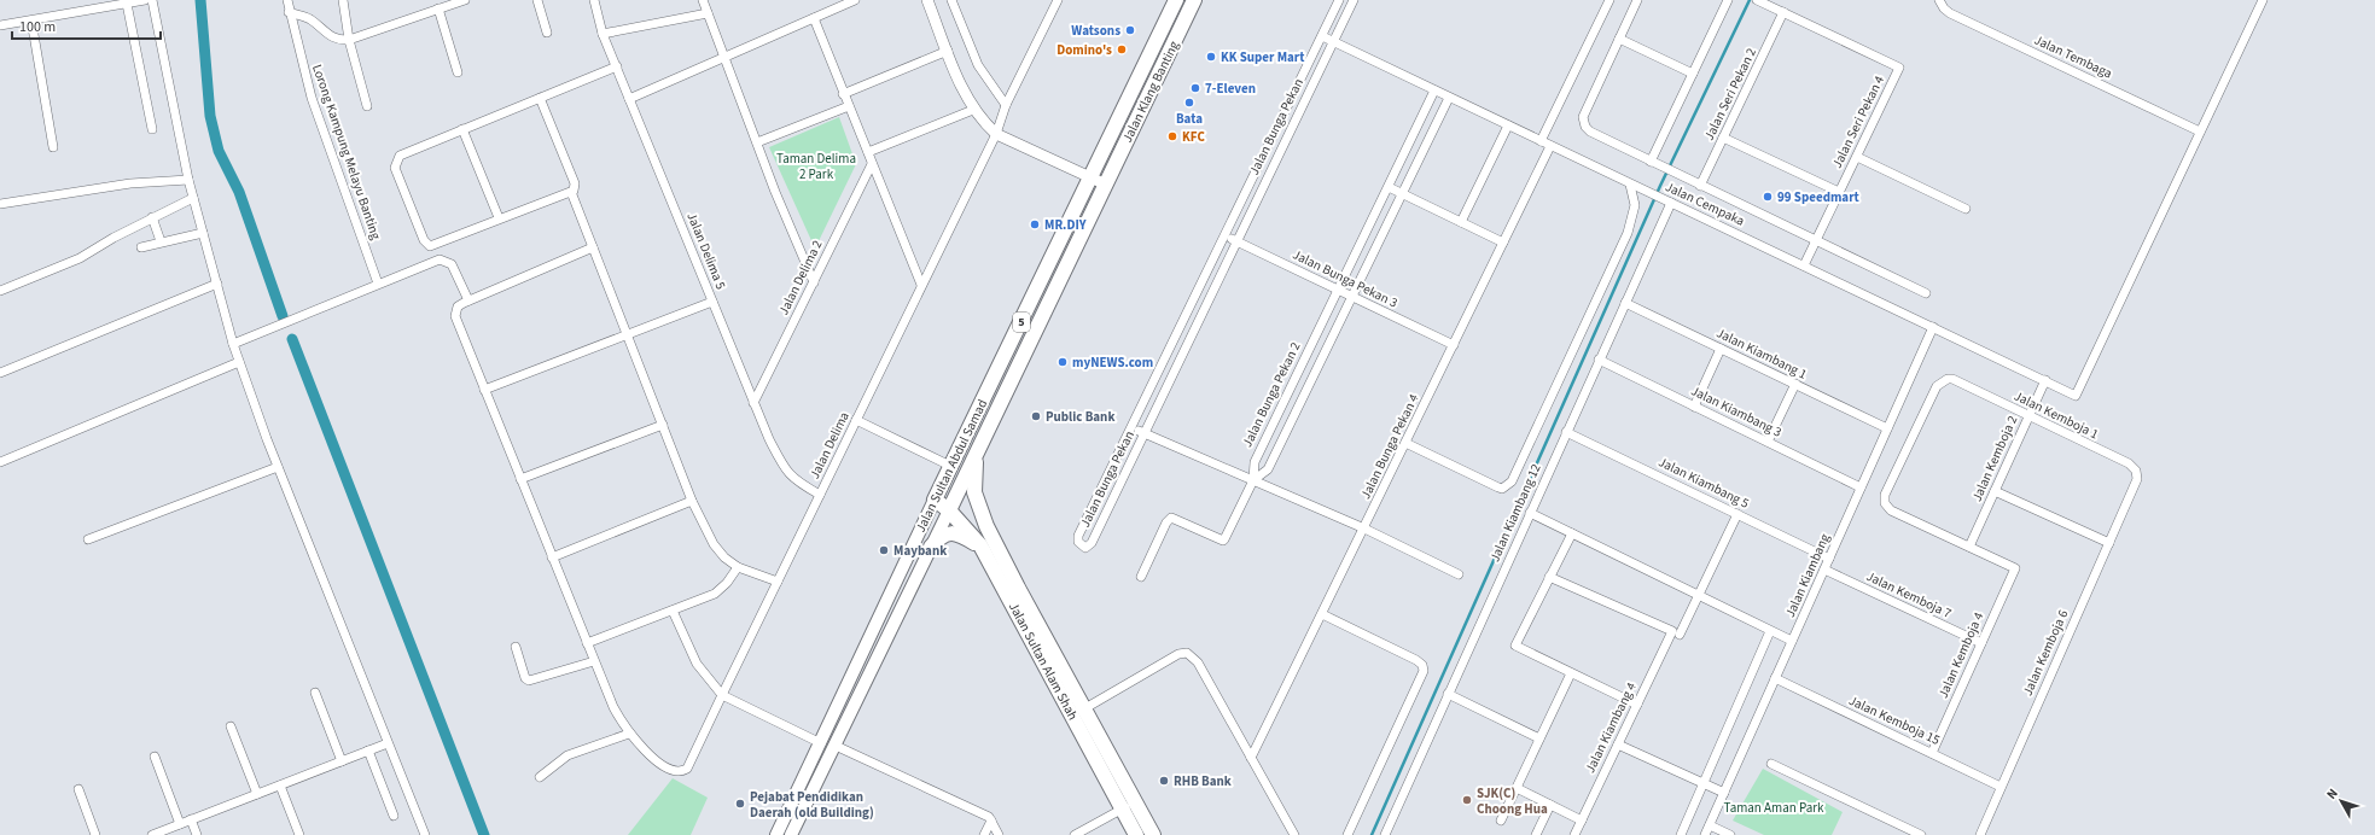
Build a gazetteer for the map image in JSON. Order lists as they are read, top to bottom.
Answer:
{
  "streets": {
    "highway": [
      "Jalan Klang Banting",
      "5",
      "Jalan Sultan Abdul Samad",
      "Jalan Sultan Alam Shah"
    ],
    "street": [
      "Jalan Tembaga",
      "Jalan Seri Pekan 2",
      "Jalan Seri Pekan 4",
      "Jalan Bunga Pekan",
      "Lorong Kampung Melayu Banting",
      "Jalan Cempaka",
      "Jalan Delima 5",
      "Jalan Delima 2",
      "Jalan Bunga Pekan 3",
      "Jalan Kiambang 1",
      "Jalan Bunga Pekan 2",
      "Jalan Kiambang 3",
      "Jalan Kemboja 1",
      "Jalan Delima",
      "Jalan Bunga Pekan 4",
      "Jalan Kemboja 2",
      "Jalan Kiambang 5",
      "Jalan Kiambang 12",
      "Jalan Kiambang",
      "Jalan Kemboja 7",
      "Jalan Kemboja 6",
      "Jalan Kemboja 4",
      "Jalan Kemboja 15",
      "Jalan Kiambang 4"
    ]
  },
  "crossings": [
    ["Jalan Tembaga", "Jalan Cempaka"],
    ["Jalan Klang Banting", "Jalan Sultan Abdul Samad"],
    ["Jalan Seri Pekan 2", "Jalan Seri Pekan 4"],
    ["Jalan Seri Pekan 4", "Jalan Cempaka"],
    ["Jalan Bunga Pekan", "Jalan Cempaka"],
    ["Jalan Bunga Pekan", "Jalan Bunga Pekan 3"],
    ["Jalan Cempaka", "Jalan Bunga Pekan 2"],
    ["Jalan Cempaka", "Jalan Bunga Pekan 4"],
    ["Jalan Cempaka", "Jalan Kemboja 2"],
    ["Jalan Cempaka", "Jalan Kiambang 12"],
    ["Jalan Cempaka", "Jalan Kiambang"],
    ["Jalan Delima 5", "Jalan Delima 2"],
    ["Jalan Delima 5", "Jalan Delima"],
    ["Jalan Bunga Pekan 3", "Jalan Bunga Pekan 2"],
    ["Jalan Bunga Pekan 3", "Jalan Bunga Pekan 4"],
    ["Jalan Kiambang 1", "Jalan Kiambang 12"],
    ["Jalan Kiambang 1", "Jalan Kiambang"],
    ["Jalan Kiambang 3", "Jalan Kiambang 12"],
    ["Jalan Kiambang 3", "Jalan Kiambang"],
    ["Jalan Kemboja 1", "Jalan Kemboja 2"],
    ["Jalan Kemboja 1", "Jalan Kemboja 6"],
    ["Jalan Kemboja 1", "Jalan Kemboja 4"],
    ["Jalan Kemboja 2", "Jalan Kemboja 4"],
    ["Jalan Sultan Abdul Samad", "Jalan Sultan Alam Shah"],
    ["Jalan Kiambang 5", "Jalan Kiambang 12"],
    ["Jalan Kiambang 5", "Jalan Kiambang"],
    ["Jalan Kiambang 5", "Jalan Kiambang 4"],
    ["Jalan Kiambang", "Jalan Kemboja 7"],
    ["Jalan Kiambang", "Jalan Kemboja 15"],
    ["Jalan Kemboja 7", "Jalan Kemboja 4"],
    ["Jalan Kemboja 6", "Jalan Kemboja 15"],
    ["Jalan Kemboja 4", "Jalan Kemboja 15"]
  ],
  "parks": ["Taman Delima 2 Park", "Taman Aman Park"],
  "places": [
    "Watsons",
    "Domino's",
    "KK Super Mart",
    "7-Eleven",
    "Bata",
    "KFC",
    "99 Speedmart",
    "MR.DIY",
    "myNEWS.com",
    "Public Bank",
    "Maybank",
    "RHB Bank",
    "SJK(C) Choong Hua",
    "Pejabat Pendidikan Daerah (old Building)"
  ],
  "scale_bar": "100 m",
  "north": "top left"
}
